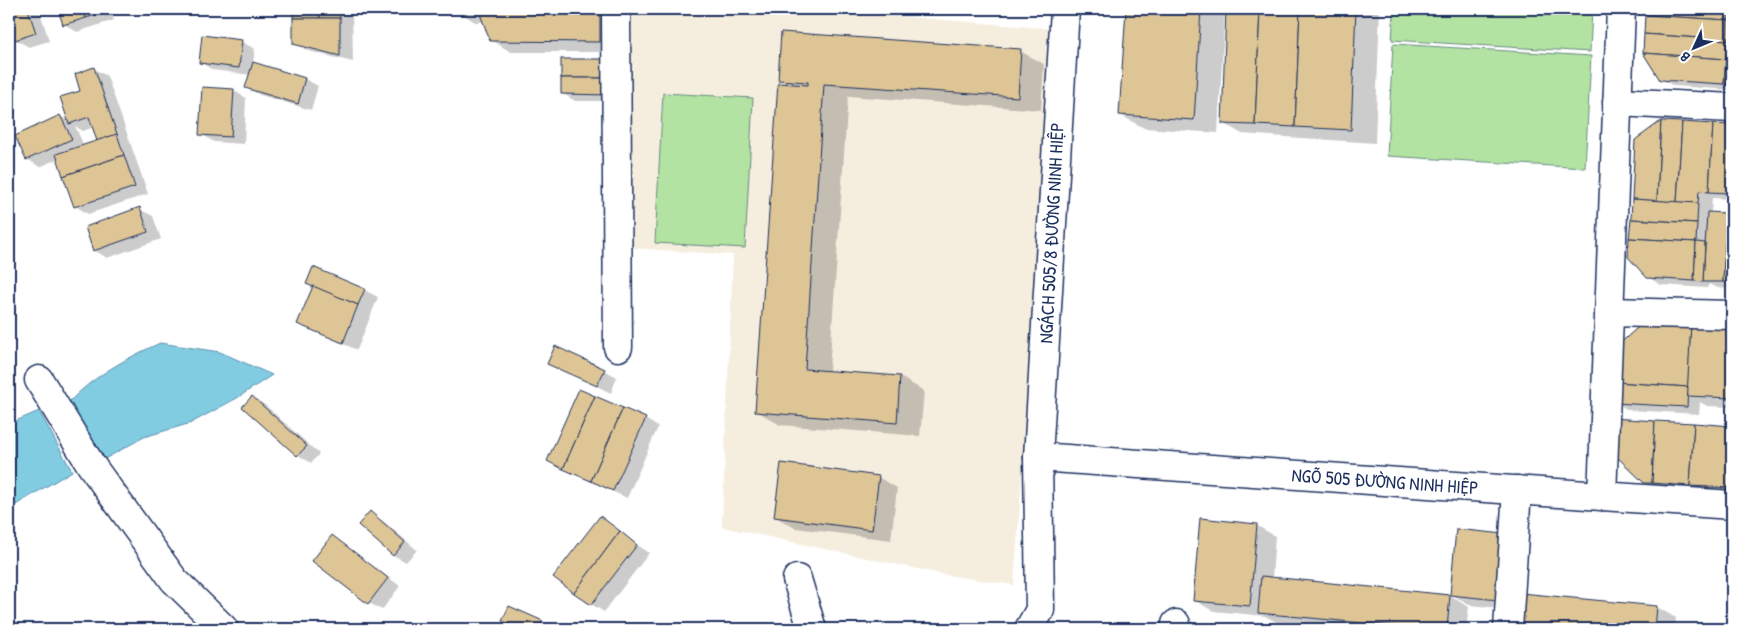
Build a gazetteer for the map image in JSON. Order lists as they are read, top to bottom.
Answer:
{
  "streets": {
    "street": ["NGÁCH 505/8 ĐƯỜNG NINH HIỆP", "NGÕ 505 ĐƯỜNG NINH HIỆP"]
  },
  "crossings": [
    ["NGÁCH 505/8 ĐƯỜNG NINH HIỆP", "NGÕ 505 ĐƯỜNG NINH HIỆP"]
  ],
  "north": "bottom left"
}
